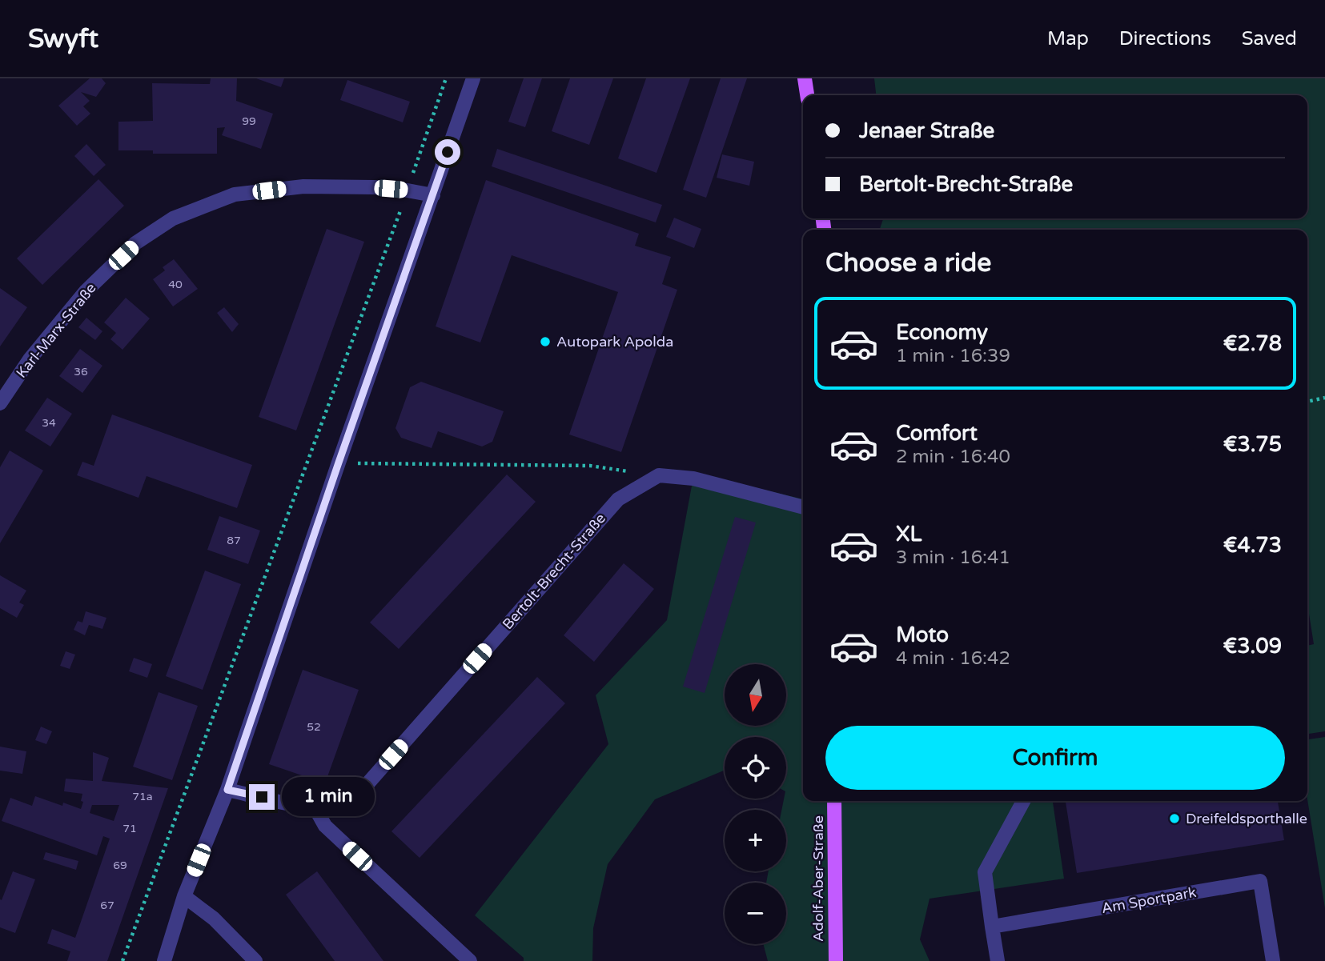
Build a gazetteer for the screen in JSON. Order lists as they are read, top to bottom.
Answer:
{
  "streets": {
    "main road": ["Adolf-Aber-Straße"],
    "street": ["Karl-Marx-Straße", "Bertolt-Brecht-Straße", "Am Sportpark"]
  },
  "places": ["Autopark Apolda", "Dreifeldsporthalle"],
  "house_numbers": [
    "99",
    "40",
    "36",
    "34",
    "87",
    "52",
    "71a",
    "71",
    "69",
    "67"
  ],
  "north": "bottom",
  "page": {
    "header": "Swyft",
    "nav": ["Map", "Directions", "Saved"],
    "banner": ["Jenaer Straße", "Bertolt-Brecht-Straße"],
    "heading": "Choose a ride",
    "list": [
      {
        "name": "Economy",
        "note": "1 min · 16:39",
        "value": "€2.78"
      },
      {
        "name": "Comfort",
        "note": "2 min · 16:40",
        "value": "€3.75"
      },
      {
        "name": "XL",
        "note": "3 min · 16:41",
        "value": "€4.73"
      },
      {
        "name": "Moto",
        "note": "4 min · 16:42",
        "value": "€3.09"
      }
    ],
    "map_buttons": ["+", "−"],
    "buttons": "Confirm",
    "bubble": "1 min"
  }
}
